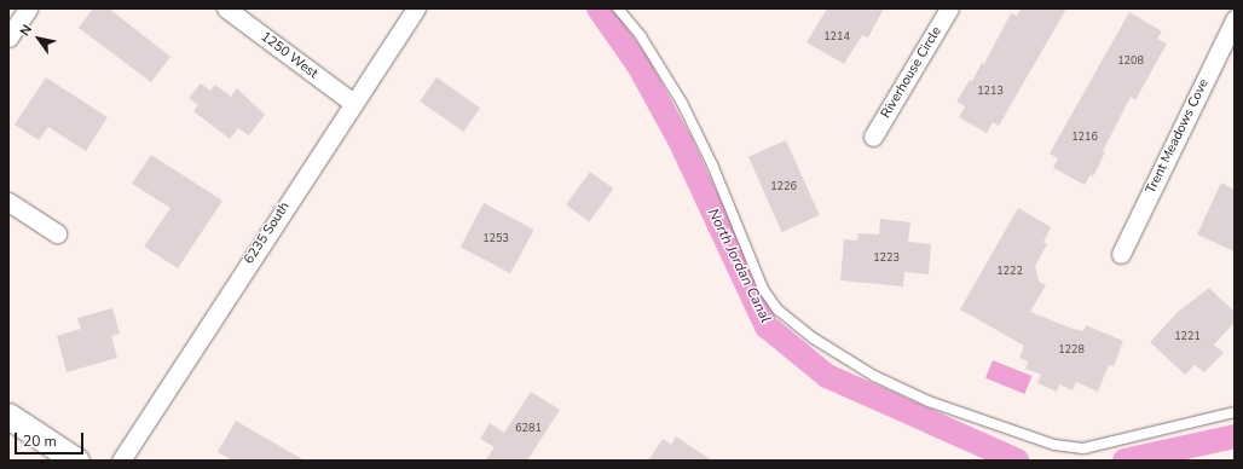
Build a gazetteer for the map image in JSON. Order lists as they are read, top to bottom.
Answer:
{
  "streets": {
    "street": [
      "1250 West",
      "Riverhouse Circle",
      "Trent Meadows Cove",
      "6235 South"
    ]
  },
  "crossings": [
    ["1250 West", "6235 South"]
  ],
  "water": ["North Jordan Canal"],
  "house_numbers": [
    "1214",
    "1208",
    "1213",
    "1216",
    "1226",
    "1253",
    "1223",
    "1222",
    "1221",
    "1228",
    "6281"
  ],
  "scale_bar": "20 m",
  "north": "top left"
}
